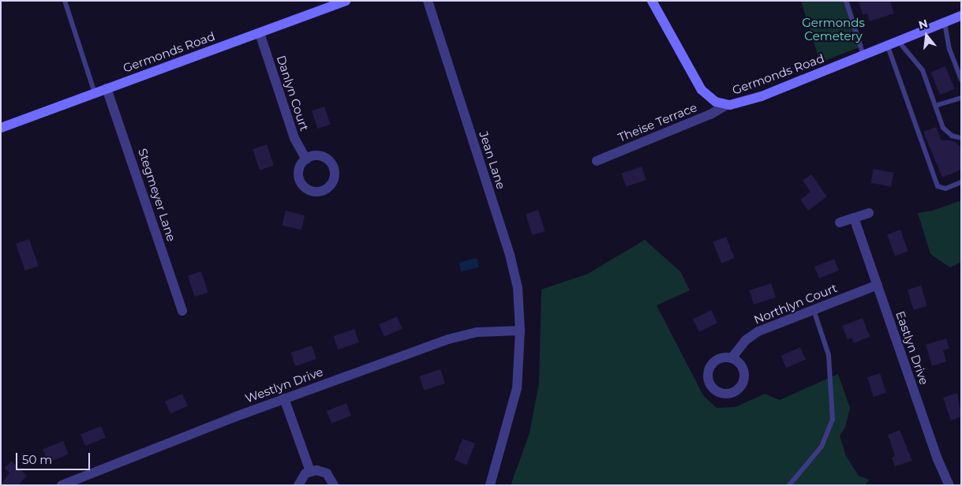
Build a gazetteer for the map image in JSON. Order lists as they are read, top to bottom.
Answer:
{
  "streets": {
    "street": [
      "Germonds Road",
      "Danlyn Court",
      "Theise Terrace",
      "Jean Lane",
      "Stegmeyer Lane",
      "Northlyn Court",
      "Eastlyn Drive",
      "Westlyn Drive"
    ]
  },
  "crossings": [
    ["Germonds Road", "Danlyn Court"],
    ["Germonds Road", "Theise Terrace"],
    ["Germonds Road", "Stegmeyer Lane"],
    ["Jean Lane", "Westlyn Drive"],
    ["Northlyn Court", "Eastlyn Drive"]
  ],
  "parks": ["Germonds Cemetery"],
  "scale_bar": "50 m",
  "north": "top"
}
